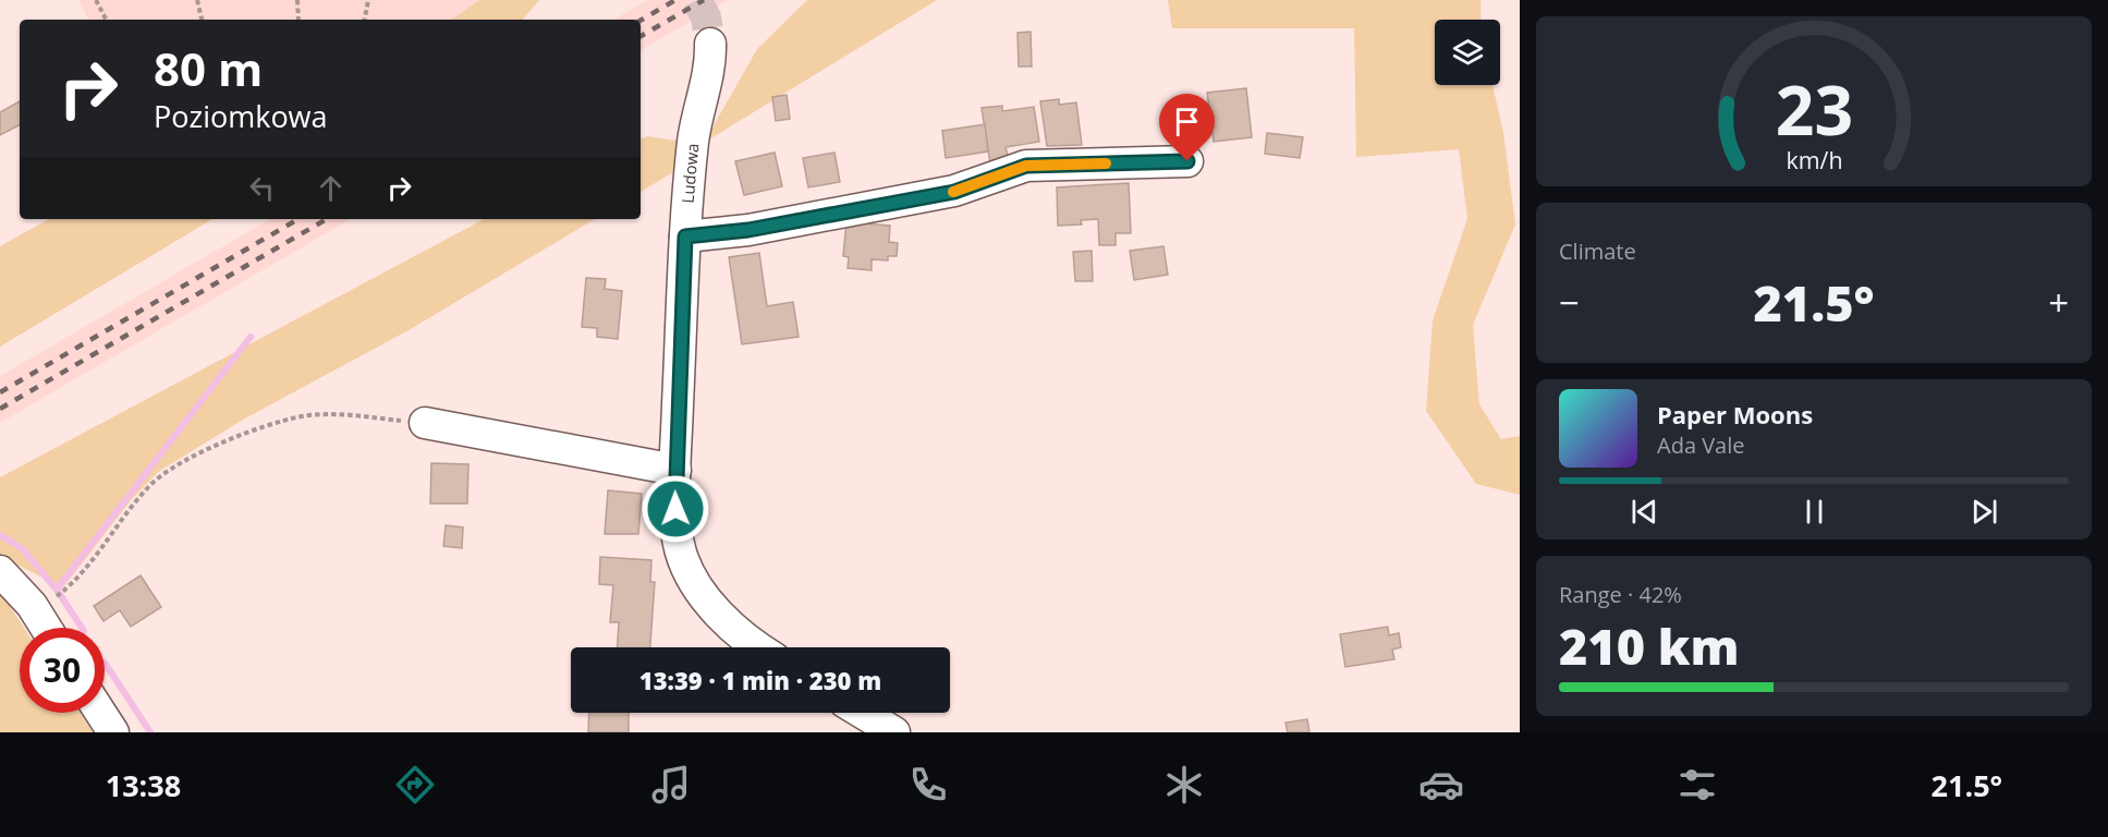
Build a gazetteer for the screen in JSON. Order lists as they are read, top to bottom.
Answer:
{
  "streets": {
    "street": ["Ludowa"]
  },
  "page": {
    "turn": ["80 m", "Poziomkowa"],
    "tile": [
      "Climate",
      ["Range · 42%", "210 km"]
    ],
    "heat": ["−", "21.5°", "+"],
    "song": ["Paper Moons", "Ada Vale"],
    "limit": "30",
    "trip": "13:39 · 1 min · 230 m",
    "tabs": ["13:38", "21.5°"],
    "gauge": ["23", "km/h"]
  }
}
